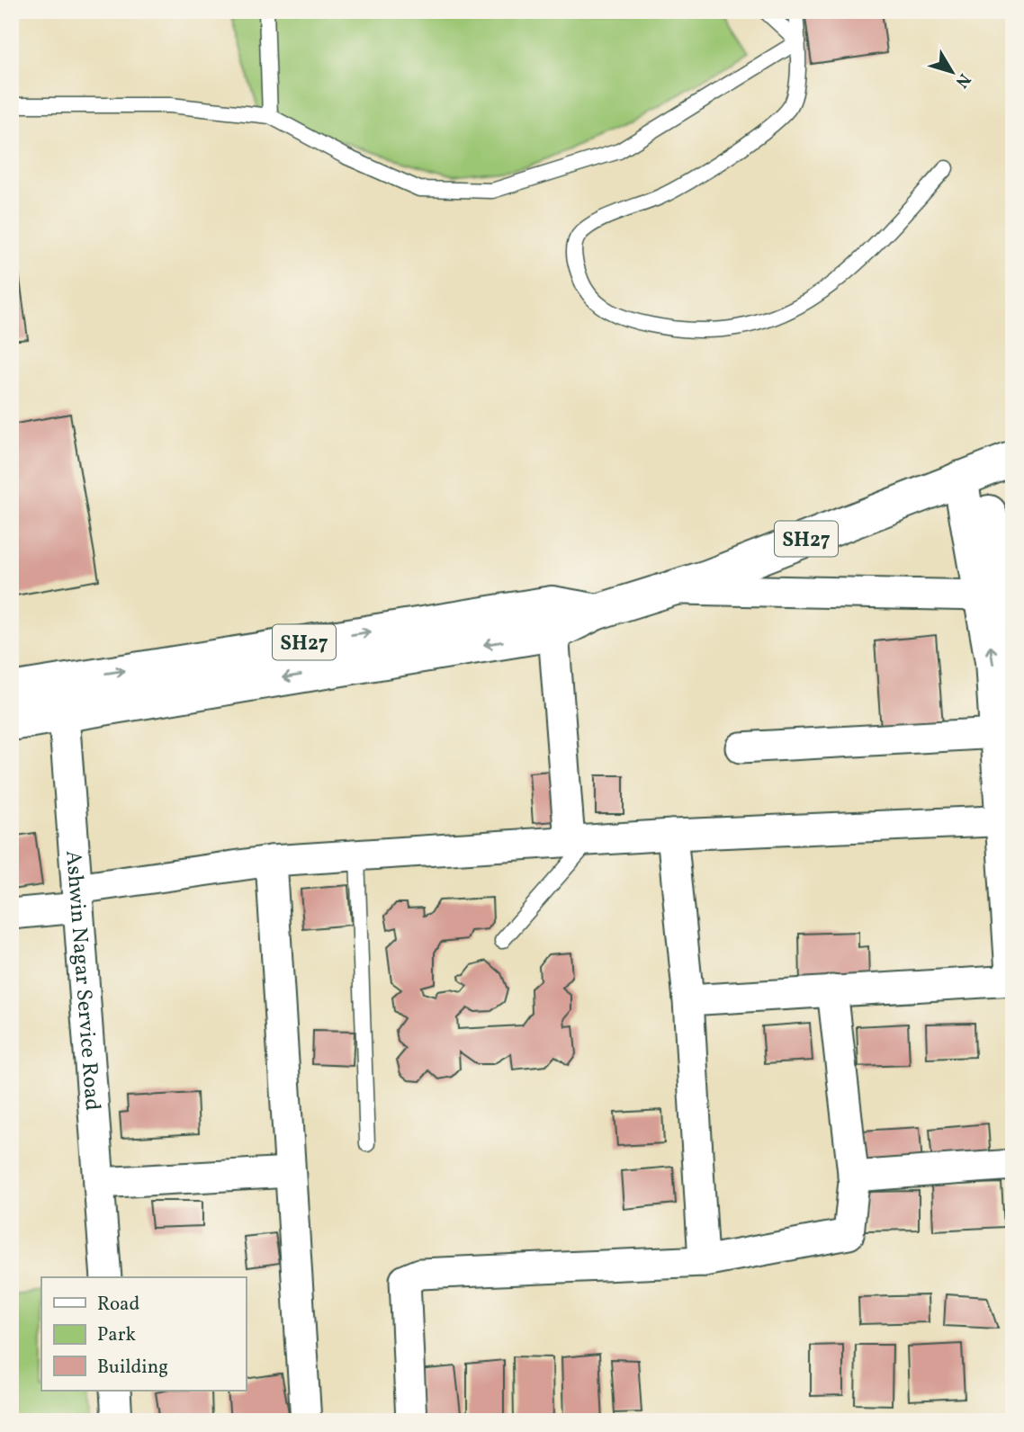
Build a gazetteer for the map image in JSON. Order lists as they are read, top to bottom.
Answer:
{
  "streets": {
    "main road": ["SH27"],
    "street": ["Ashwin Nagar Service Road"]
  },
  "crossings": [
    ["SH27", "Ashwin Nagar Service Road"]
  ],
  "legend": ["Road", "Park", "Building"],
  "north": "bottom right"
}
